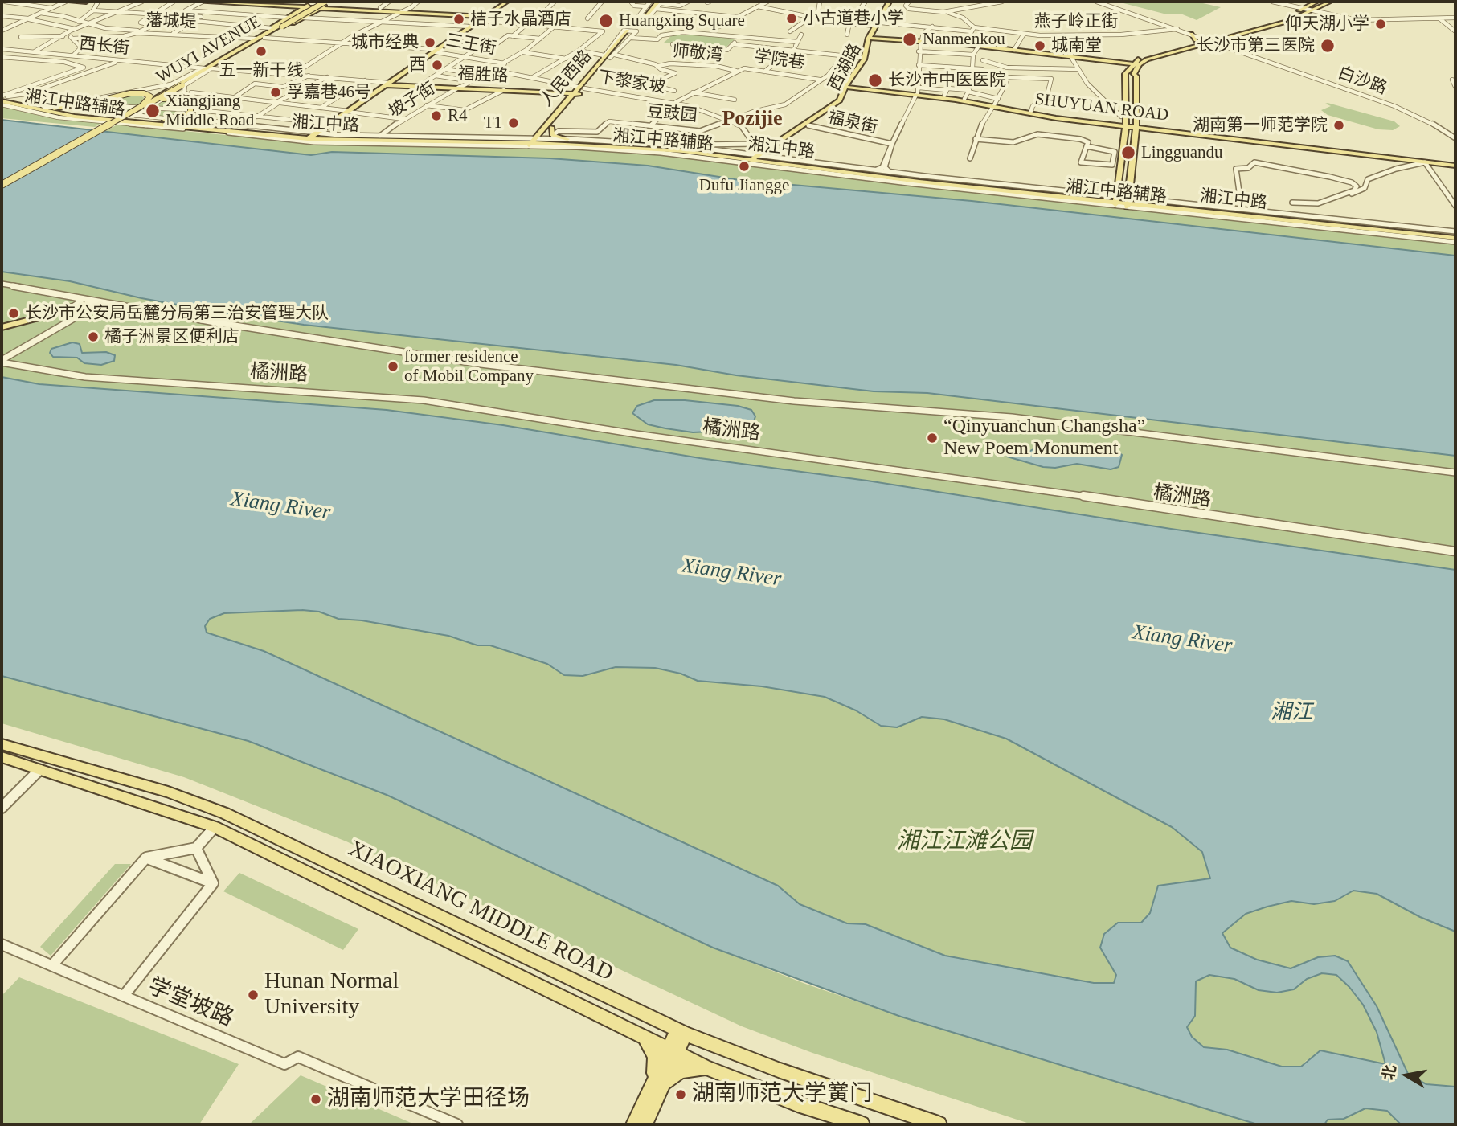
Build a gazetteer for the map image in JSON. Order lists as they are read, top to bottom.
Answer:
{
  "streets": {
    "main road": [
      "WUYI AVENUE",
      "西湖路",
      "福胜路",
      "人民西路",
      "SHUYUAN ROAD",
      "湘江中路",
      "XIAOXIANG MIDDLE ROAD"
    ],
    "street": [
      "藩城堤",
      "燕子岭正街",
      "三王街",
      "西长街",
      "师敬湾",
      "学院巷",
      "白沙路",
      "下黎家坡",
      "坡子街",
      "湘江中路辅路",
      "豆豉园",
      "福泉街",
      "橘洲路",
      "学堂坡路"
    ]
  },
  "crossings": [
    ["藩城堤", "WUYI AVENUE"],
    ["三王街", "WUYI AVENUE"],
    ["西长街", "WUYI AVENUE"],
    ["师敬湾", "学院巷"],
    ["学院巷", "豆豉园"],
    ["西湖路", "湘江中路辅路"],
    ["西湖路", "SHUYUAN ROAD"],
    ["西湖路", "福泉街"],
    ["西湖路", "湘江中路"],
    ["福胜路", "坡子街"],
    ["人民西路", "下黎家坡"],
    ["人民西路", "湘江中路辅路"],
    ["人民西路", "湘江中路"],
    ["下黎家坡", "豆豉园"],
    ["坡子街", "湘江中路辅路"],
    ["湘江中路辅路", "湘江中路"]
  ],
  "districts": ["Pozijie"],
  "water": ["Xiang River", "湘江"],
  "parks": ["湘江江滩公园"],
  "places": [
    "小古道巷小学",
    "桔子水晶酒店",
    "Huangxing Square",
    "仰天湖小学",
    "Nanmenkou",
    "城市经典",
    "城南堂",
    "长沙市第三医院",
    "五一新干线",
    "西",
    "长沙市中医医院",
    "孚嘉巷46号",
    "Xiangjiang Middle Road",
    "R4",
    "T1",
    "湖南第一师范学院",
    "Lingguandu",
    "Dufu Jiangge",
    "长沙市公安局岳麓分局第三治安管理大队",
    "橘子洲景区便利店",
    "former residence of Mobil Company",
    "“Qinyuanchun Changsha” New Poem Monument",
    "Hunan Normal University",
    "湖南师范大学黉门",
    "湖南师范大学田径场"
  ],
  "north": "left"
}
